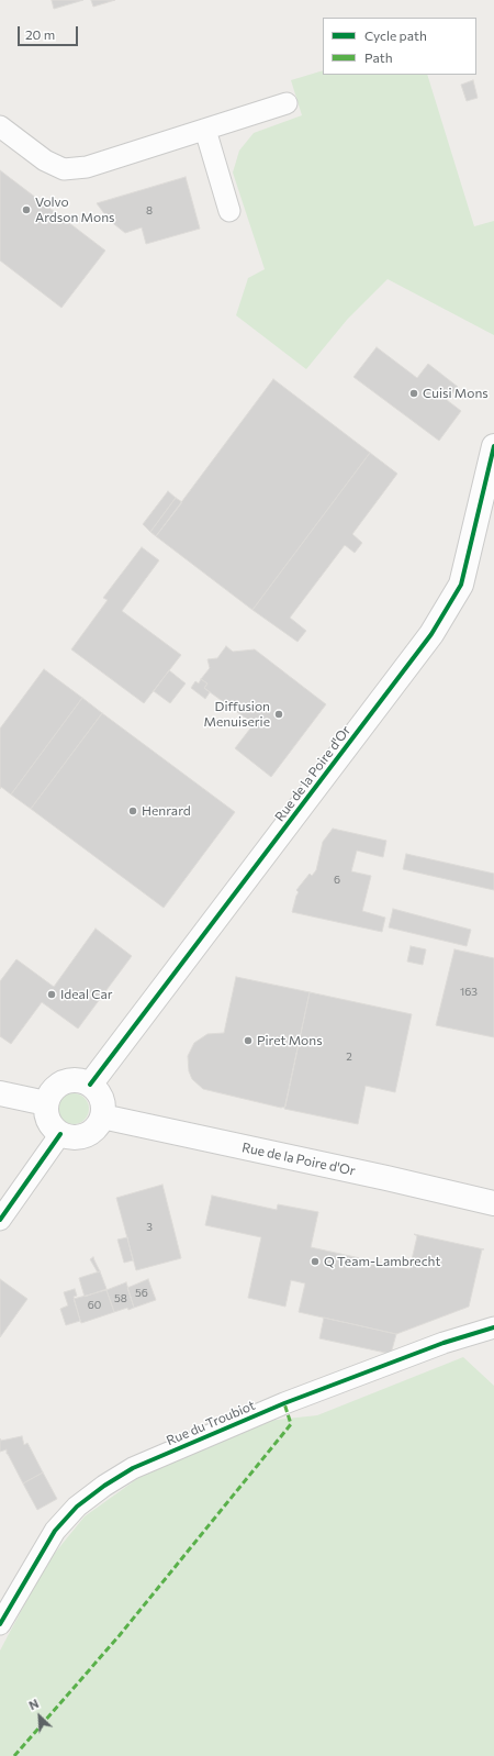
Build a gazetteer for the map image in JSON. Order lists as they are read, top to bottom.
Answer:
{
  "streets": {
    "street": ["Rue de la Poire d'Or", "Rue du Troubiot"]
  },
  "places": [
    "Volvo Ardson Mons",
    "Cuisi Mons",
    "Diffusion Menuiserie",
    "Henrard",
    "Ideal Car",
    "Piret Mons",
    "Q Team-Lambrecht"
  ],
  "house_numbers": [
    "8",
    "6",
    "163",
    "2",
    "3",
    "56",
    "58",
    "60"
  ],
  "legend": ["Cycle path", "Path"],
  "scale_bar": "20 m",
  "north": "top left"
}
